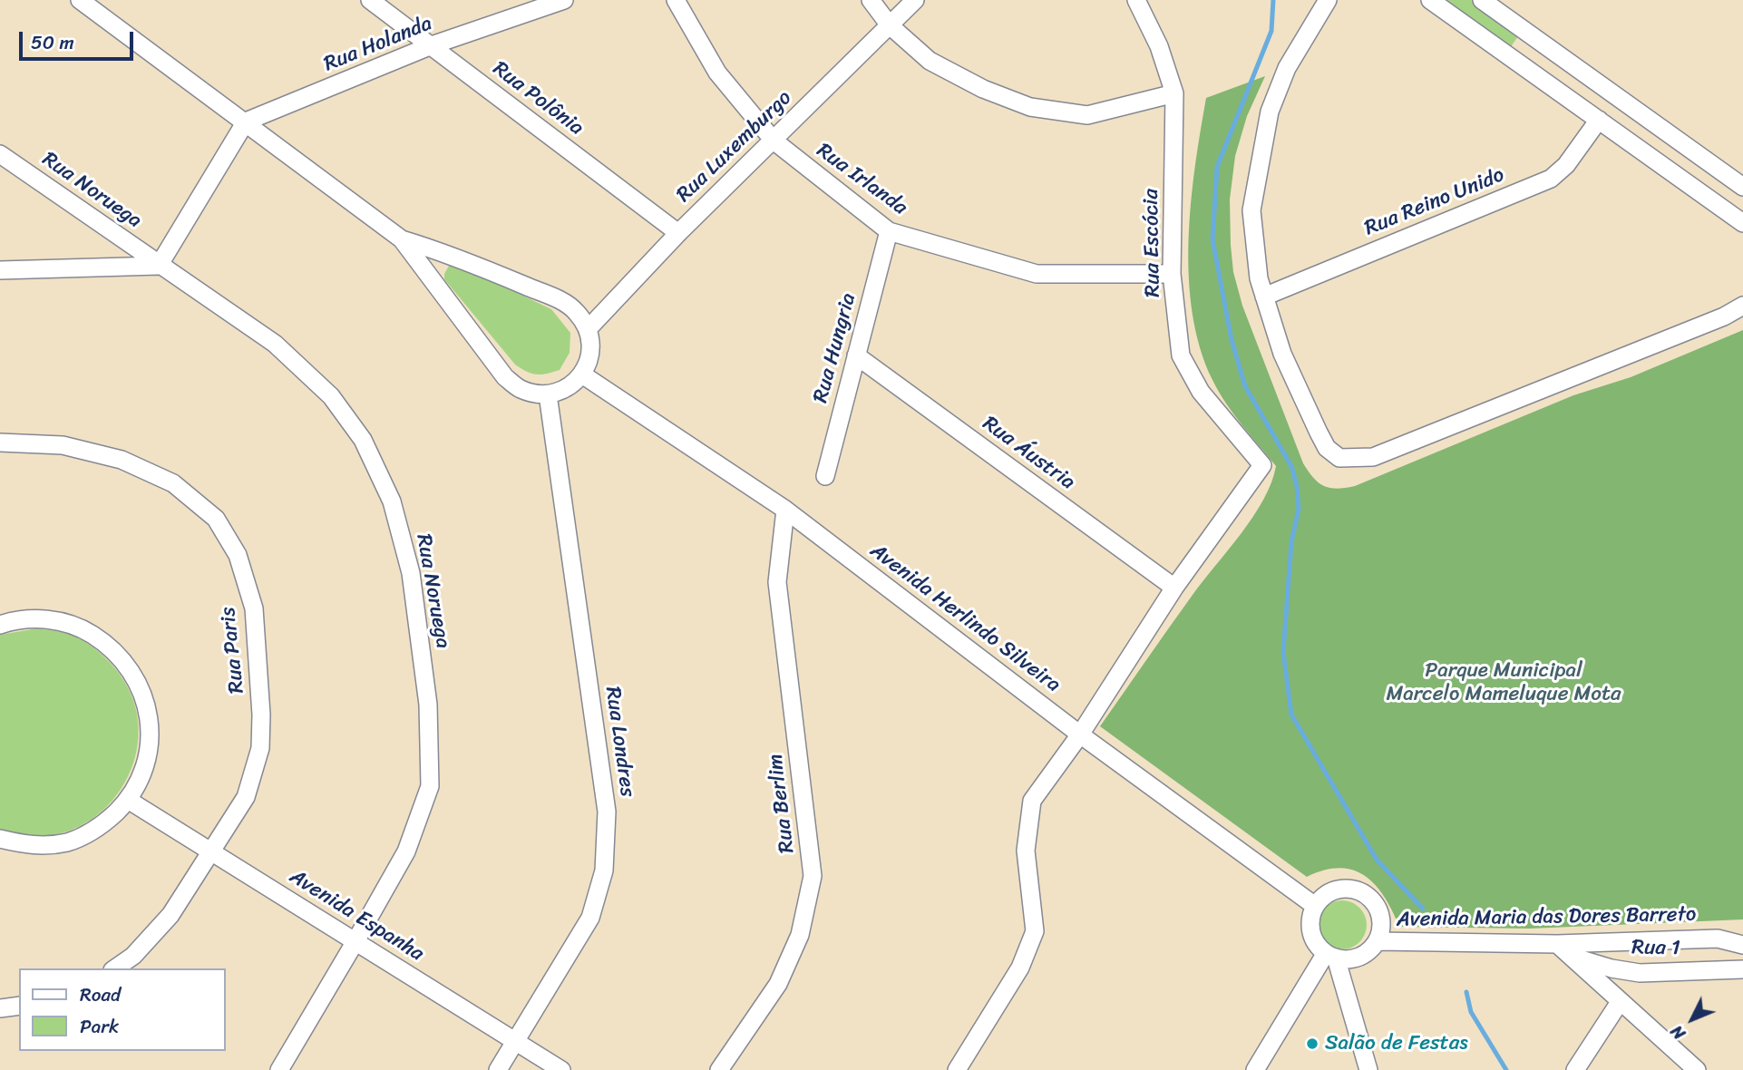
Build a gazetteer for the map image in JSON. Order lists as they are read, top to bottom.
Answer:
{
  "streets": {
    "street": [
      "Rua Holanda",
      "Rua Polônia",
      "Rua Luxemburgo",
      "Rua Irlanda",
      "Rua Noruega",
      "Rua Reino Unido",
      "Rua Escócia",
      "Rua Hungria",
      "Rua Áustria",
      "Avenida Herlindo Silveira",
      "Rua Paris",
      "Rua Londres",
      "Rua Berlim",
      "Avenida Espanha",
      "Avenida Maria das Dores Barreto",
      "Rua 1"
    ]
  },
  "crossings": [
    ["Rua Holanda", "Rua Polônia"],
    ["Rua Polônia", "Rua Luxemburgo"],
    ["Rua Luxemburgo", "Rua Irlanda"],
    ["Rua Irlanda", "Rua Escócia"],
    ["Rua Irlanda", "Rua Hungria"],
    ["Rua Noruega", "Avenida Espanha"],
    ["Rua Escócia", "Rua Áustria"],
    ["Rua Hungria", "Rua Áustria"],
    ["Avenida Herlindo Silveira", "Rua Berlim"],
    ["Avenida Herlindo Silveira", "Avenida Maria das Dores Barreto"],
    ["Rua Paris", "Avenida Espanha"],
    ["Rua Londres", "Avenida Espanha"]
  ],
  "parks": ["Parque Municipal Marcelo Mameluque Mota"],
  "places": ["Salão de Festas"],
  "legend": ["Road", "Park"],
  "scale_bar": "50 m",
  "north": "bottom left"
}
